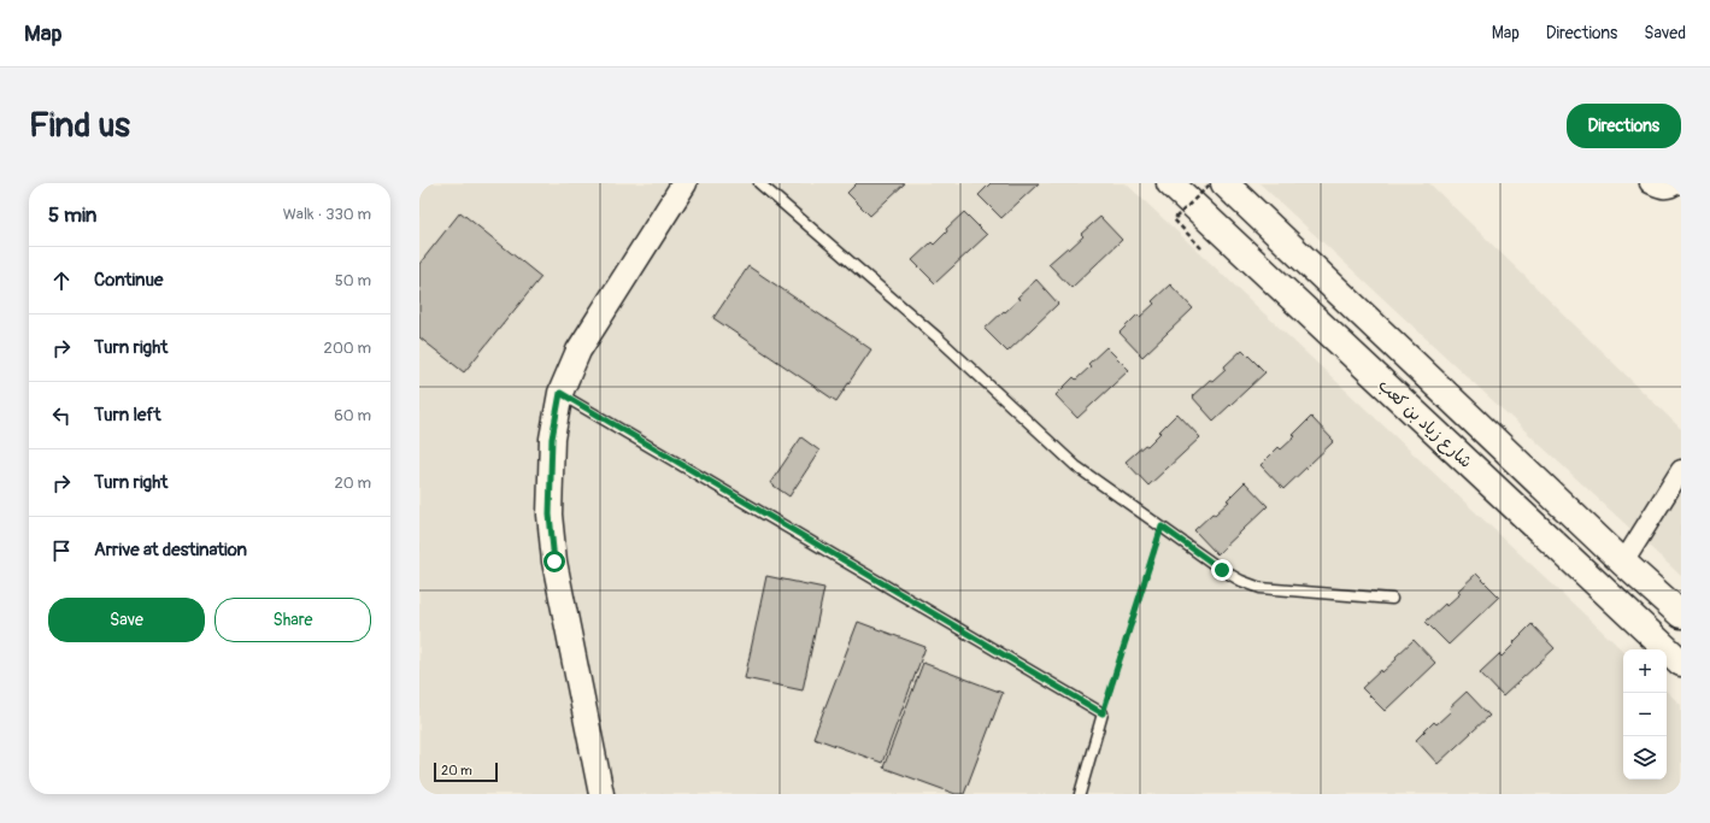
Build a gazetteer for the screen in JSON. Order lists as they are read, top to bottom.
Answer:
{
  "streets": {
    "highway": ["شارع زياد بن كعب"]
  },
  "scale_bar": "20 m",
  "page": {
    "header": "Map",
    "nav": ["Map", "Directions", "Saved"],
    "buttons": [
      "Directions",
      ["Save", "Share"]
    ],
    "title": "Find us",
    "heading": ["5 min", "Walk · 330 m"],
    "list": [
      ["Continue", "50 m"],
      ["Turn right", "200 m"],
      ["Turn left", "60 m"],
      ["Turn right", "20 m"],
      "Arrive at destination"
    ],
    "map_buttons": ["+", "−"],
    "scale": "20 m"
  }
}
